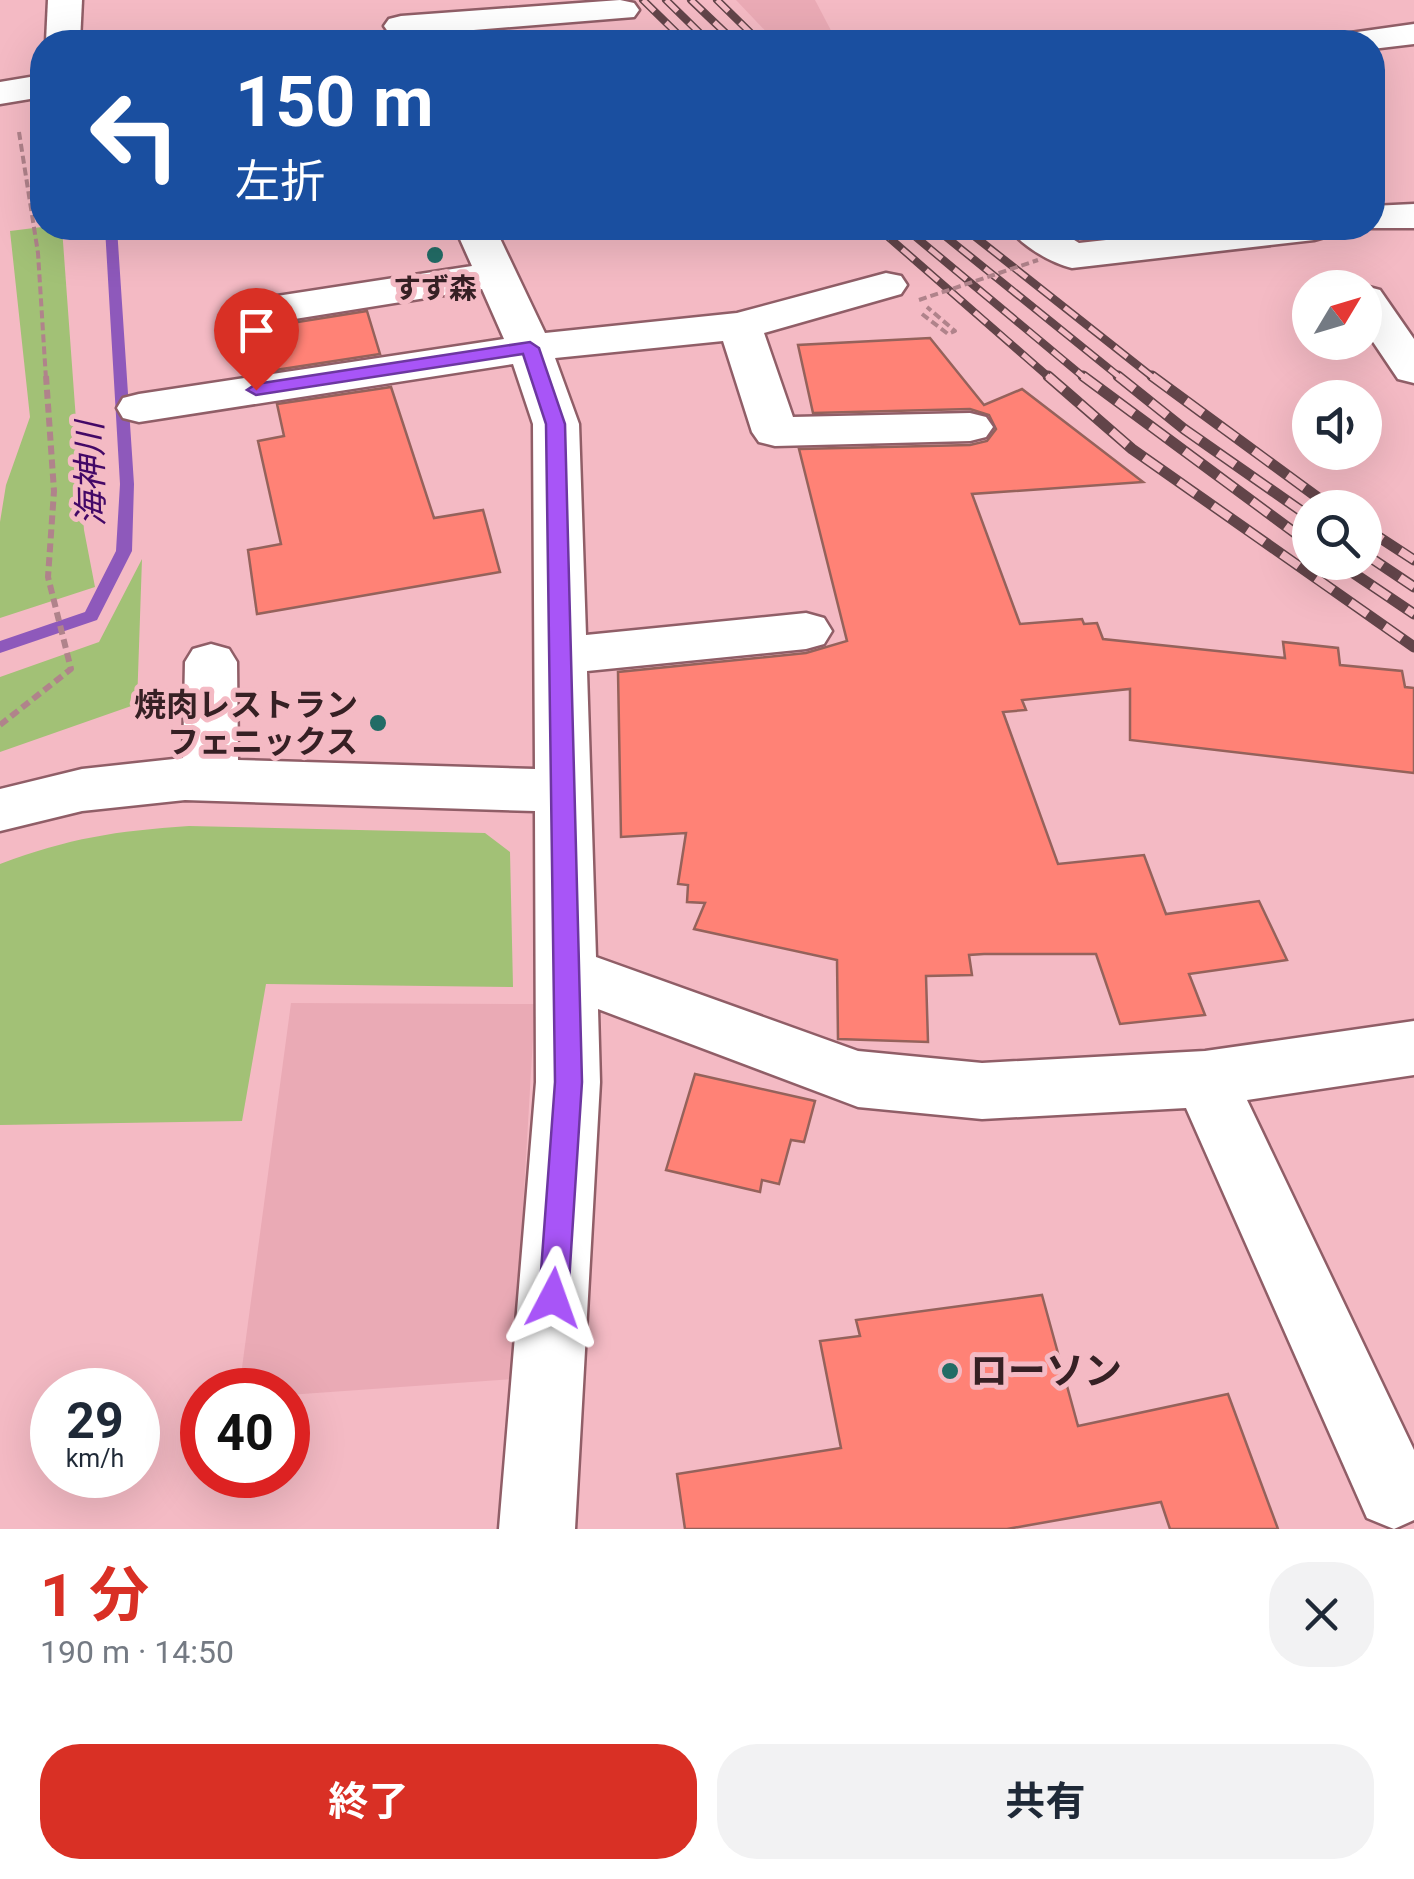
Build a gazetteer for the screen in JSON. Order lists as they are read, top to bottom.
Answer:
{
  "water": ["海神川"],
  "places": ["すず森", "焼肉レストラン フェニックス", "ローソン"],
  "north": "top right",
  "page": {
    "turn": ["150 m", "左折"],
    "speed": "29 km/h",
    "limit": "40",
    "heading": ["1 分", "190 m · 14:50"],
    "buttons": ["終了", "共有"]
  }
}
